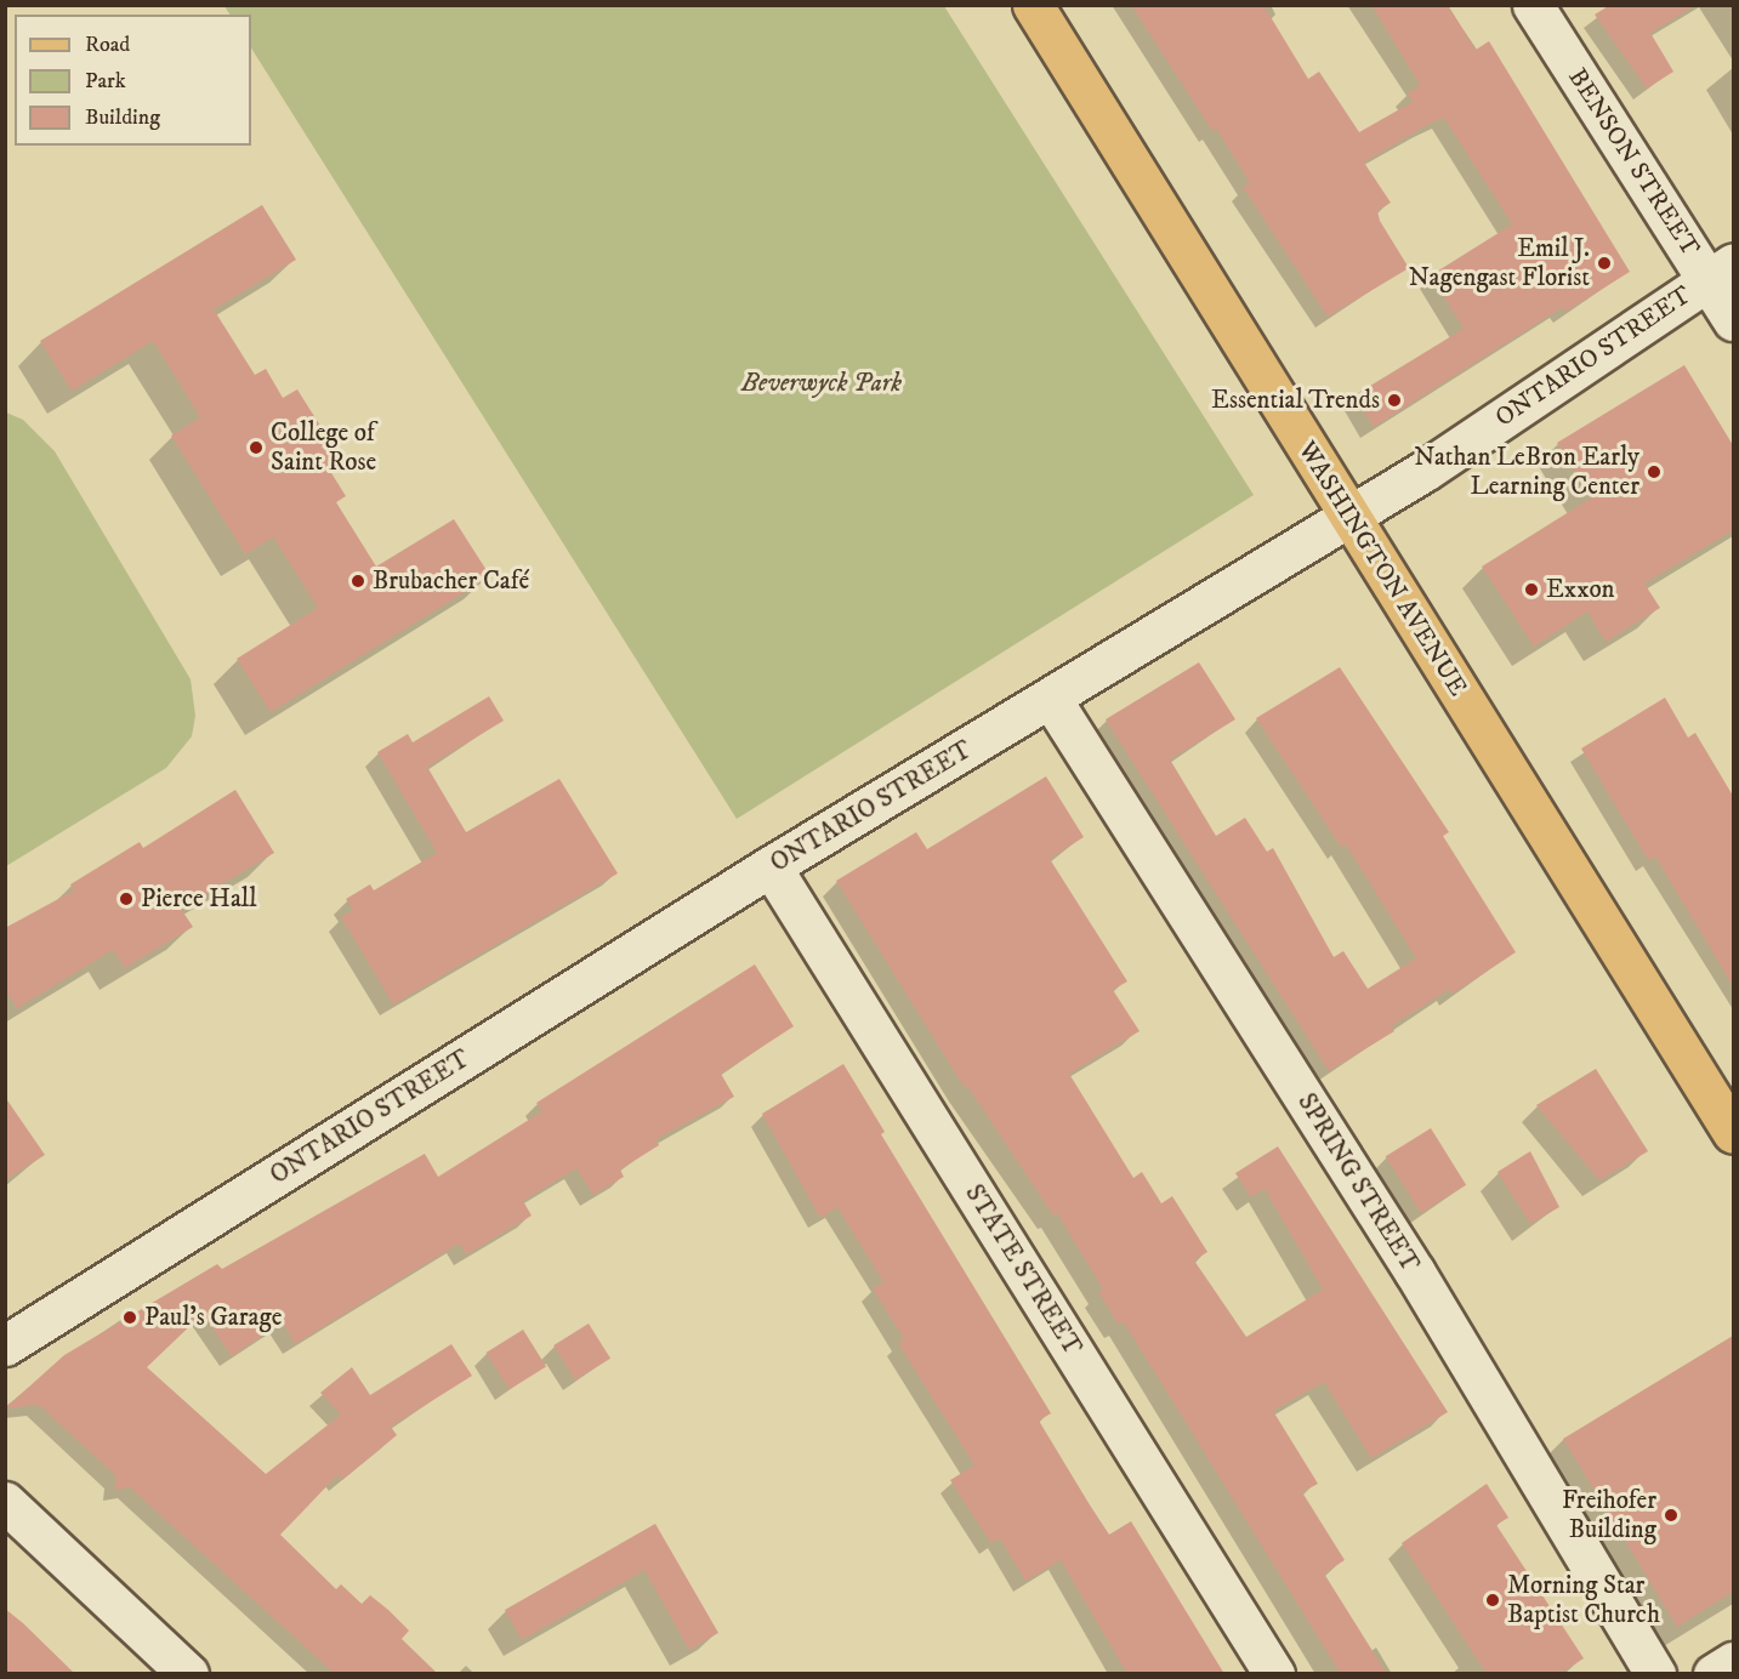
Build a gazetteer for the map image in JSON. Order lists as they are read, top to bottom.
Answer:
{
  "streets": {
    "main road": ["WASHINGTON AVENUE"],
    "street": [
      "BENSON STREET",
      "ONTARIO STREET",
      "SPRING STREET",
      "STATE STREET"
    ]
  },
  "crossings": [
    ["BENSON STREET", "ONTARIO STREET"],
    ["ONTARIO STREET", "WASHINGTON AVENUE"],
    ["ONTARIO STREET", "SPRING STREET"],
    ["ONTARIO STREET", "STATE STREET"]
  ],
  "parks": ["Beverwyck Park"],
  "places": [
    "Emil J. Nagengast Florist",
    "Essential Trends",
    "College of Saint Rose",
    "Nathan LeBron Early Learning Center",
    "Brubacher Café",
    "Exxon",
    "Pierce Hall",
    "Paul's Garage",
    "Freihofer Building",
    "Morning Star Baptist Church"
  ],
  "legend": ["Road", "Park", "Building"]
}
